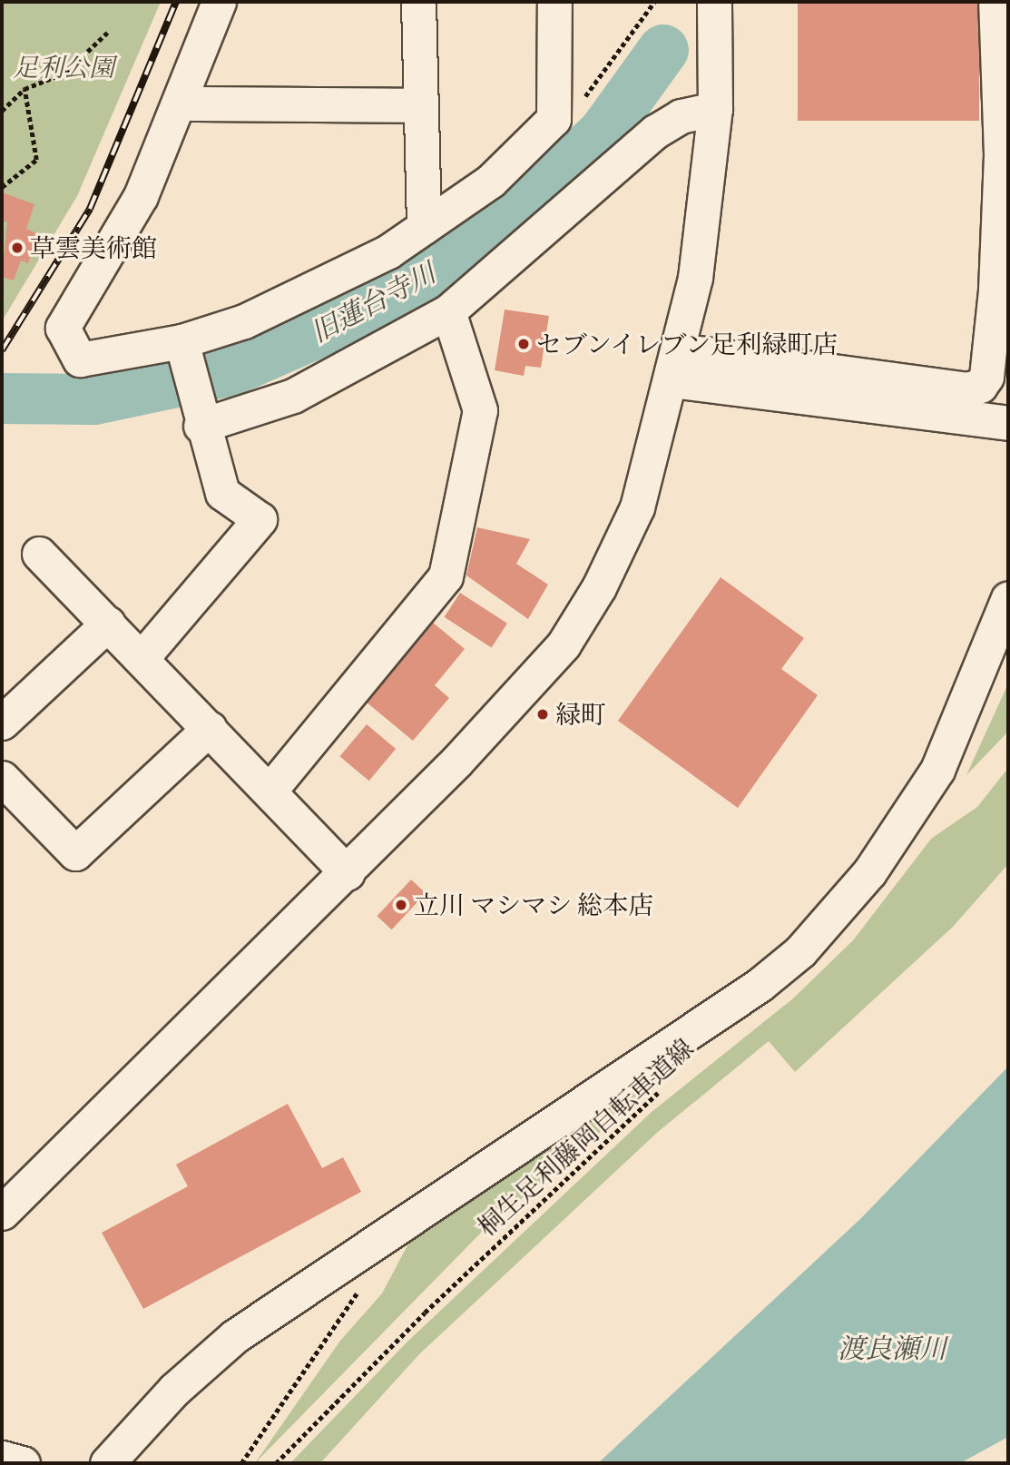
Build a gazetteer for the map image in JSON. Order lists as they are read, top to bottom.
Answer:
{
  "streets": {
    "path": ["桐生足利藤岡自転車道線"]
  },
  "water": ["旧蓮台寺川", "渡良瀬川"],
  "parks": ["足利公園"],
  "places": [
    "草雲美術館",
    "セブンイレブン足利緑町店",
    "緑町",
    "立川 マシマシ 総本店"
  ]
}
